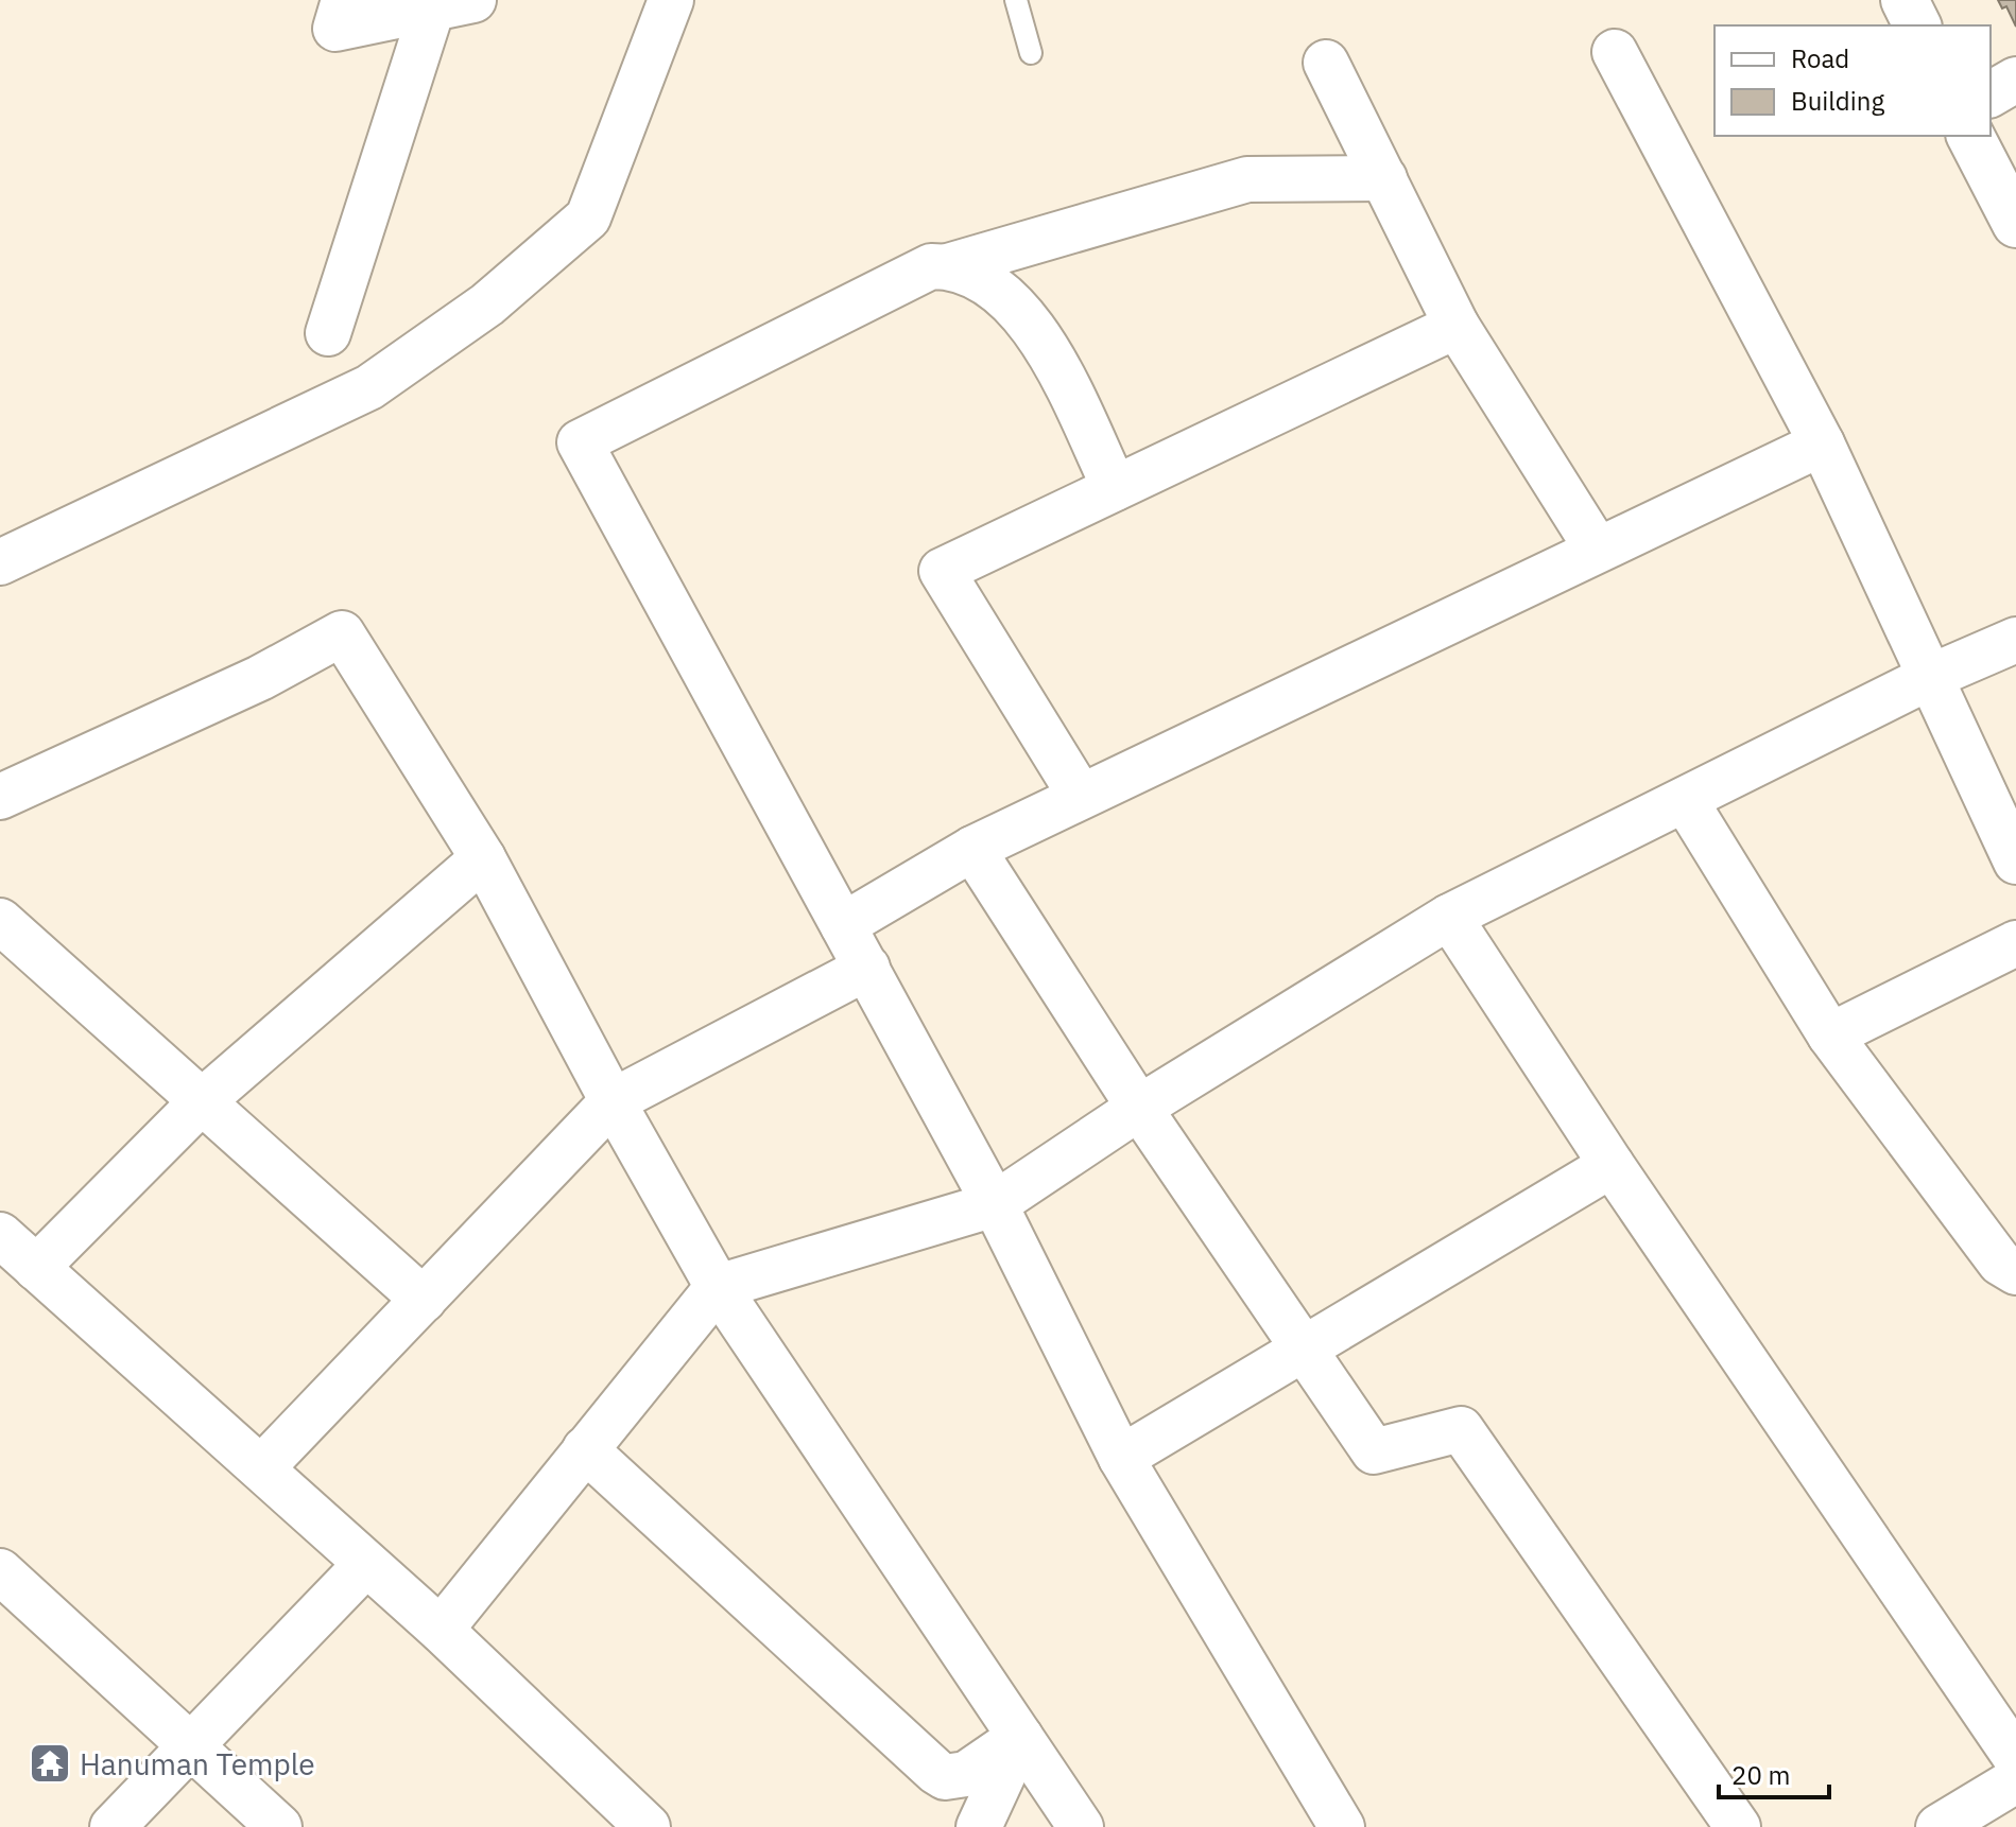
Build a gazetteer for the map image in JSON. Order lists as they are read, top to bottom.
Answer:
{
  "places": {
    "temple": ["Hanuman Temple"]
  },
  "legend": ["Road", "Building"],
  "scale_bar": "20 m"
}
